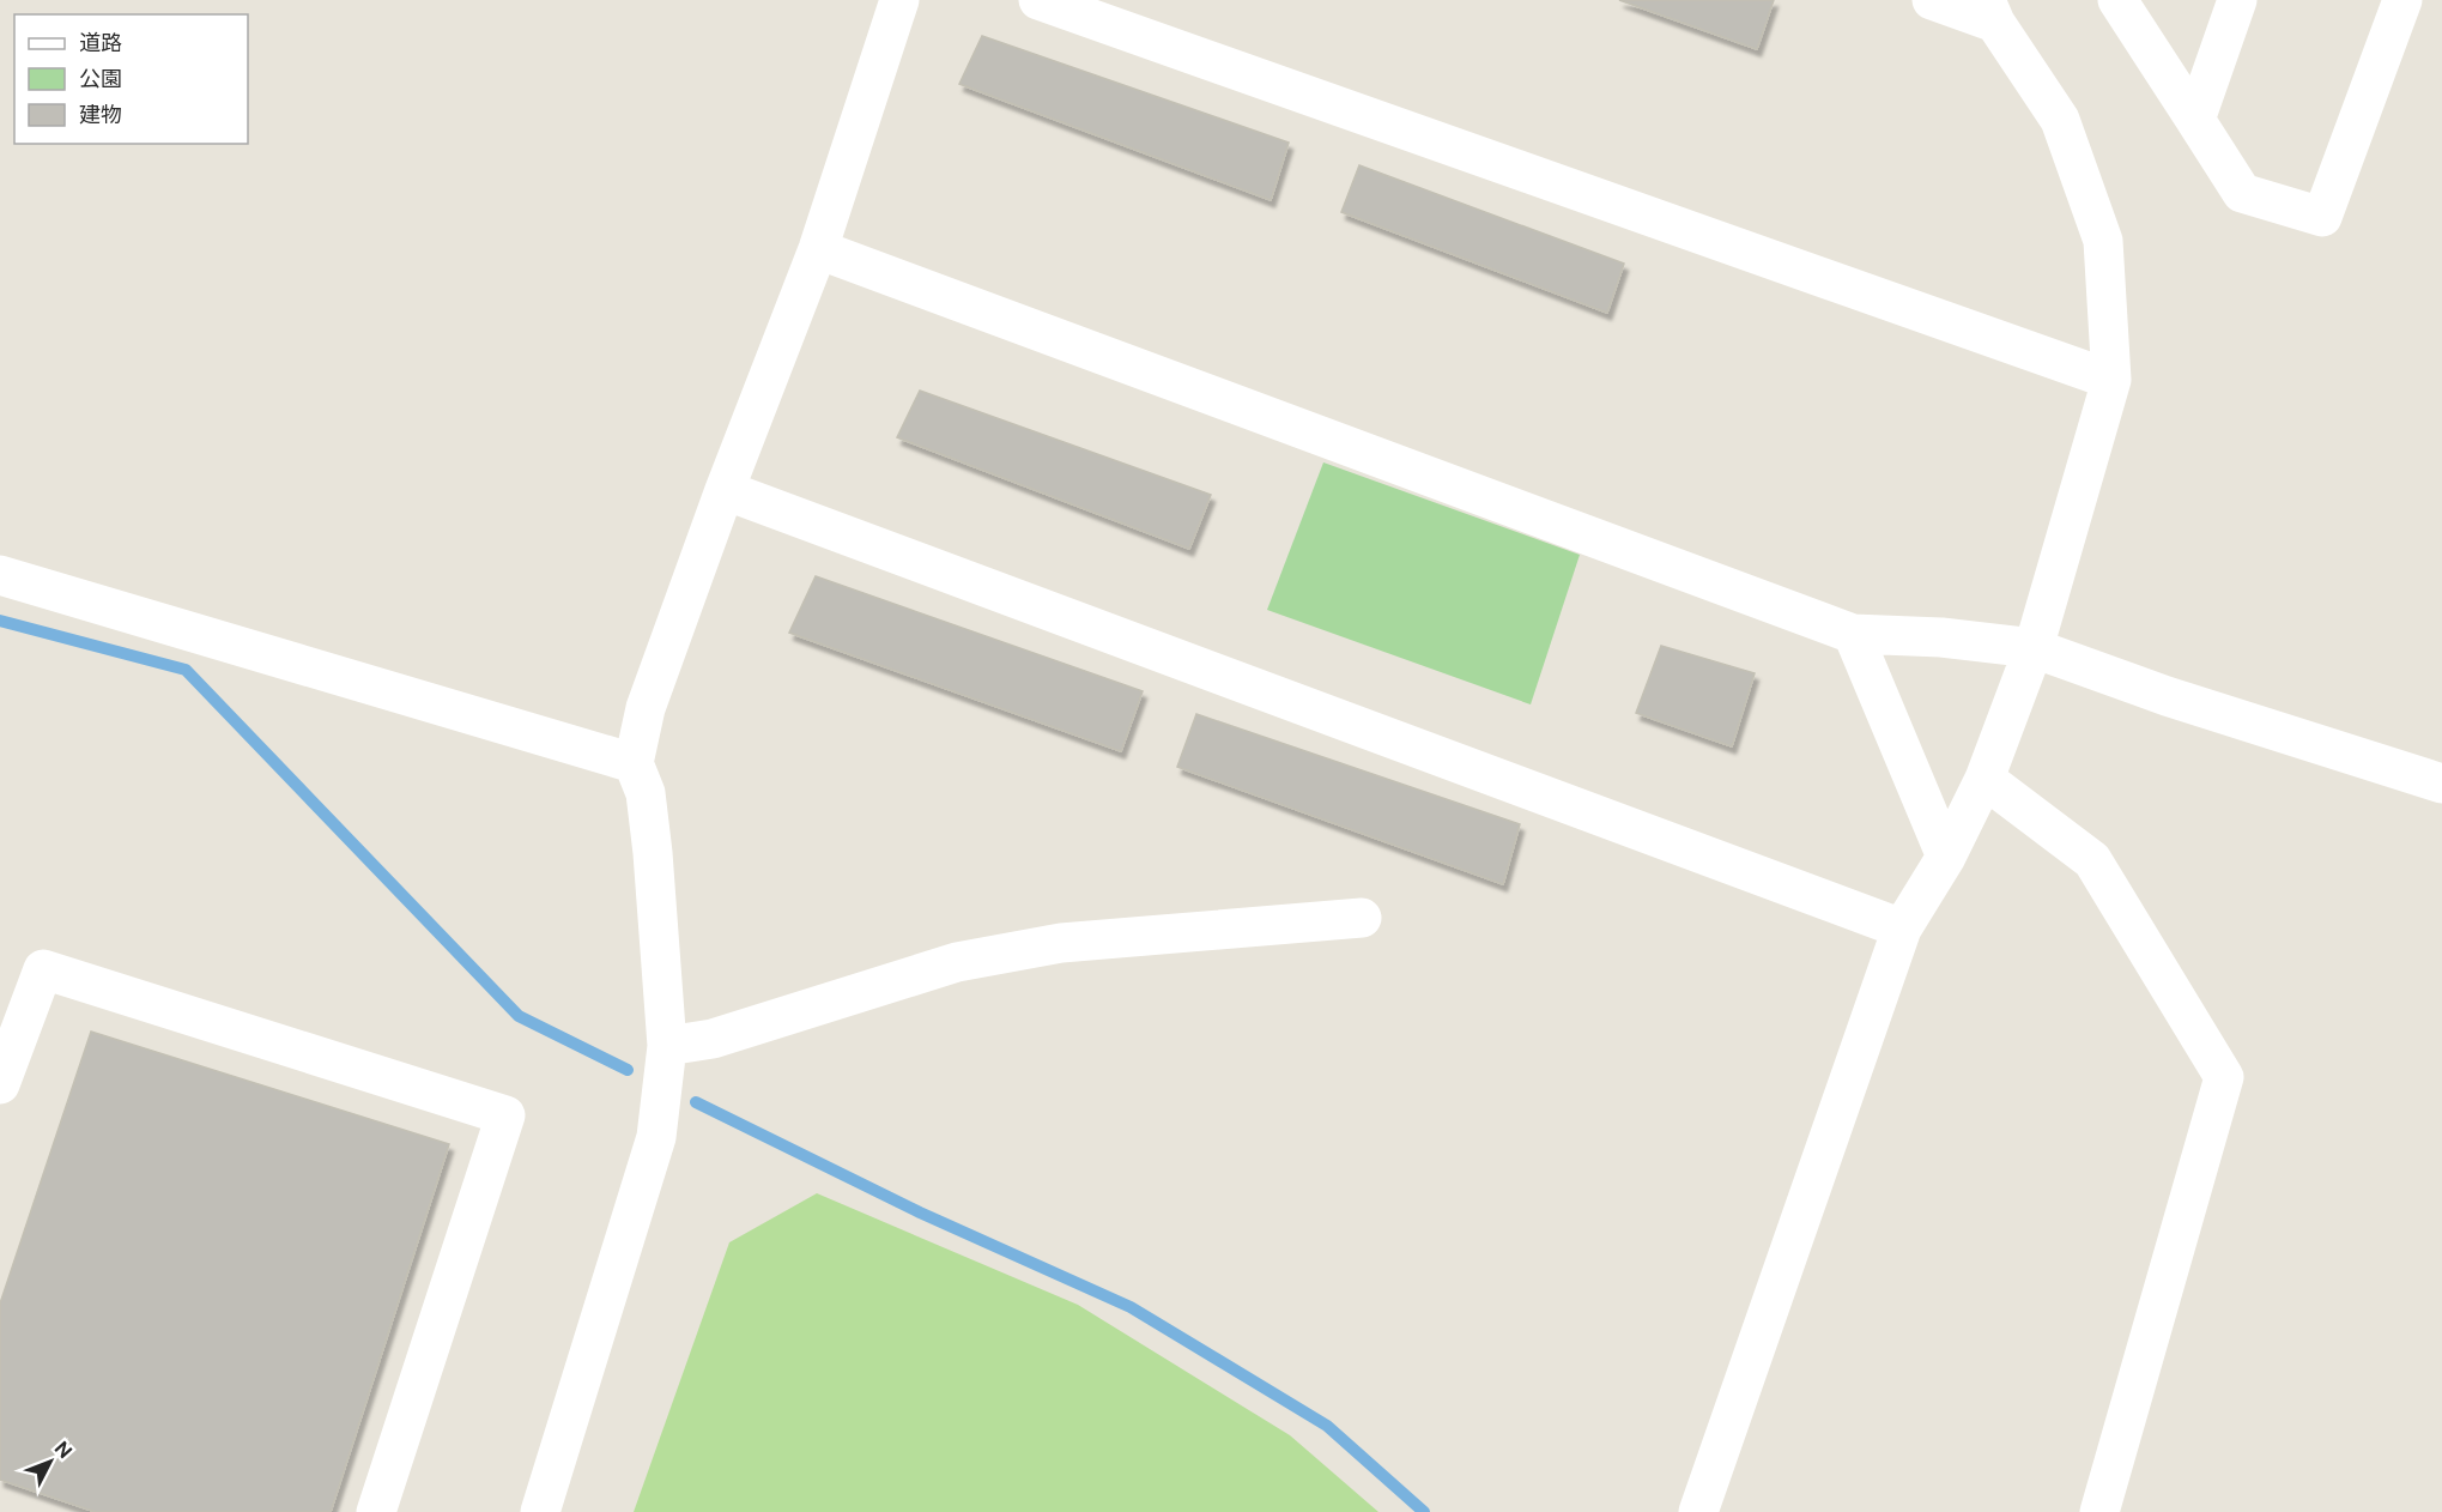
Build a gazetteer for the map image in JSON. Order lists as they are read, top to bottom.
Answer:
{
  "legend": ["道路", "公園", "建物"],
  "north": "top right"
}
